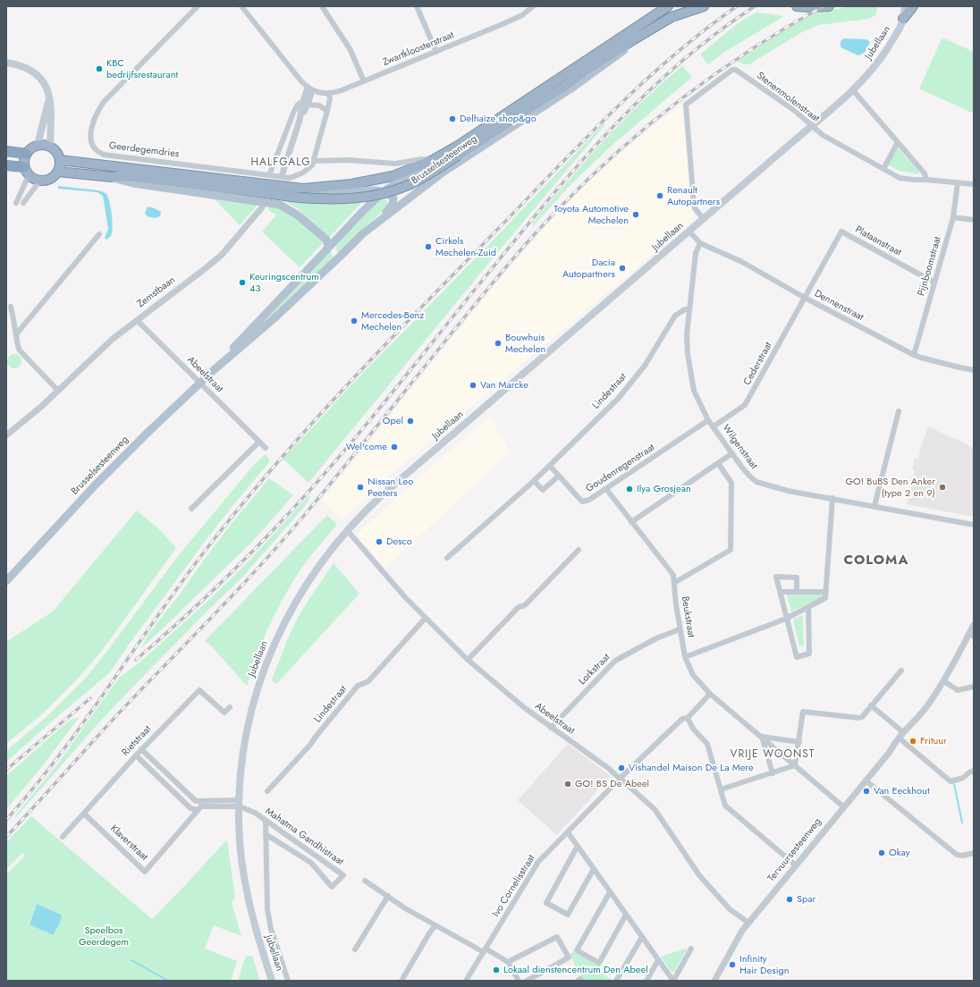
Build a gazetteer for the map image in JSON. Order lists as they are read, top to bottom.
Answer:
{
  "streets": {
    "highway": ["Brusselsesteenweg"],
    "main road": ["Jubellaan"],
    "street": [
      "Zwartkloosterstraat",
      "Stenenmolenstraat",
      "Geerdegemdries",
      "Plataanstraat",
      "Pijnboomstraat",
      "Zemstbaan",
      "Dennenstraat",
      "Cederstraat",
      "Abeelstraat",
      "Lindestraat",
      "Wilgenstraat",
      "Goudenregenstraat",
      "Beukstraat",
      "Lorkstraat",
      "Rietstraat",
      "Mahatma Gandhistraat",
      "Klaverstraat",
      "Tervuursesteenweg",
      "Ivo Cornelisstraat"
    ]
  },
  "crossings": [
    ["Jubellaan", "Stenenmolenstraat"],
    ["Jubellaan", "Abeelstraat"],
    ["Jubellaan", "Mahatma Gandhistraat"],
    ["Stenenmolenstraat", "Pijnboomstraat"],
    ["Brusselsesteenweg", "Abeelstraat"],
    ["Plataanstraat", "Pijnboomstraat"],
    ["Plataanstraat", "Dennenstraat"],
    ["Plataanstraat", "Cederstraat"],
    ["Pijnboomstraat", "Dennenstraat"],
    ["Zemstbaan", "Abeelstraat"],
    ["Dennenstraat", "Cederstraat"],
    ["Dennenstraat", "Wilgenstraat"],
    ["Cederstraat", "Wilgenstraat"],
    ["Abeelstraat", "Lindestraat"],
    ["Abeelstraat", "Lorkstraat"],
    ["Abeelstraat", "Tervuursesteenweg"],
    ["Abeelstraat", "Ivo Cornelisstraat"],
    ["Lindestraat", "Wilgenstraat"],
    ["Lindestraat", "Goudenregenstraat"],
    ["Wilgenstraat", "Goudenregenstraat"],
    ["Goudenregenstraat", "Beukstraat"],
    ["Beukstraat", "Lorkstraat"],
    ["Beukstraat", "Tervuursesteenweg"],
    ["Beukstraat", "Ivo Cornelisstraat"],
    ["Rietstraat", "Klaverstraat"]
  ],
  "districts": ["HALFGALG", "COLOMA", "VRIJE WOONST"],
  "parks": ["Speelbos Geerdegem"],
  "places": [
    "KBC bedrijfsrestaurant",
    "Delhaize shop&go",
    "Renault Autopartners",
    "Toyota Automotive Mechelen",
    "Cirkels Mechelen-Zuid",
    "Dacia Autopartners",
    "Keuringscentrum 43",
    "Mercedes-Benz Mechelen",
    "Bouwhuis Mechelen",
    "Van Marcke",
    "Opel",
    "Wel'come",
    "Nissan Leo Peeters",
    "GO! BuBS Den Anker (type 2 en 9)",
    "Ilya Grosjean",
    "Desco",
    "Frituur",
    "Vishandel Maison De La Mere",
    "GO! BS De Abeel",
    "Van Eeckhout",
    "Okay",
    "Spar",
    "Infinity Hair Design",
    "Lokaal dienstencentrum Den Abeel"
  ]
}
